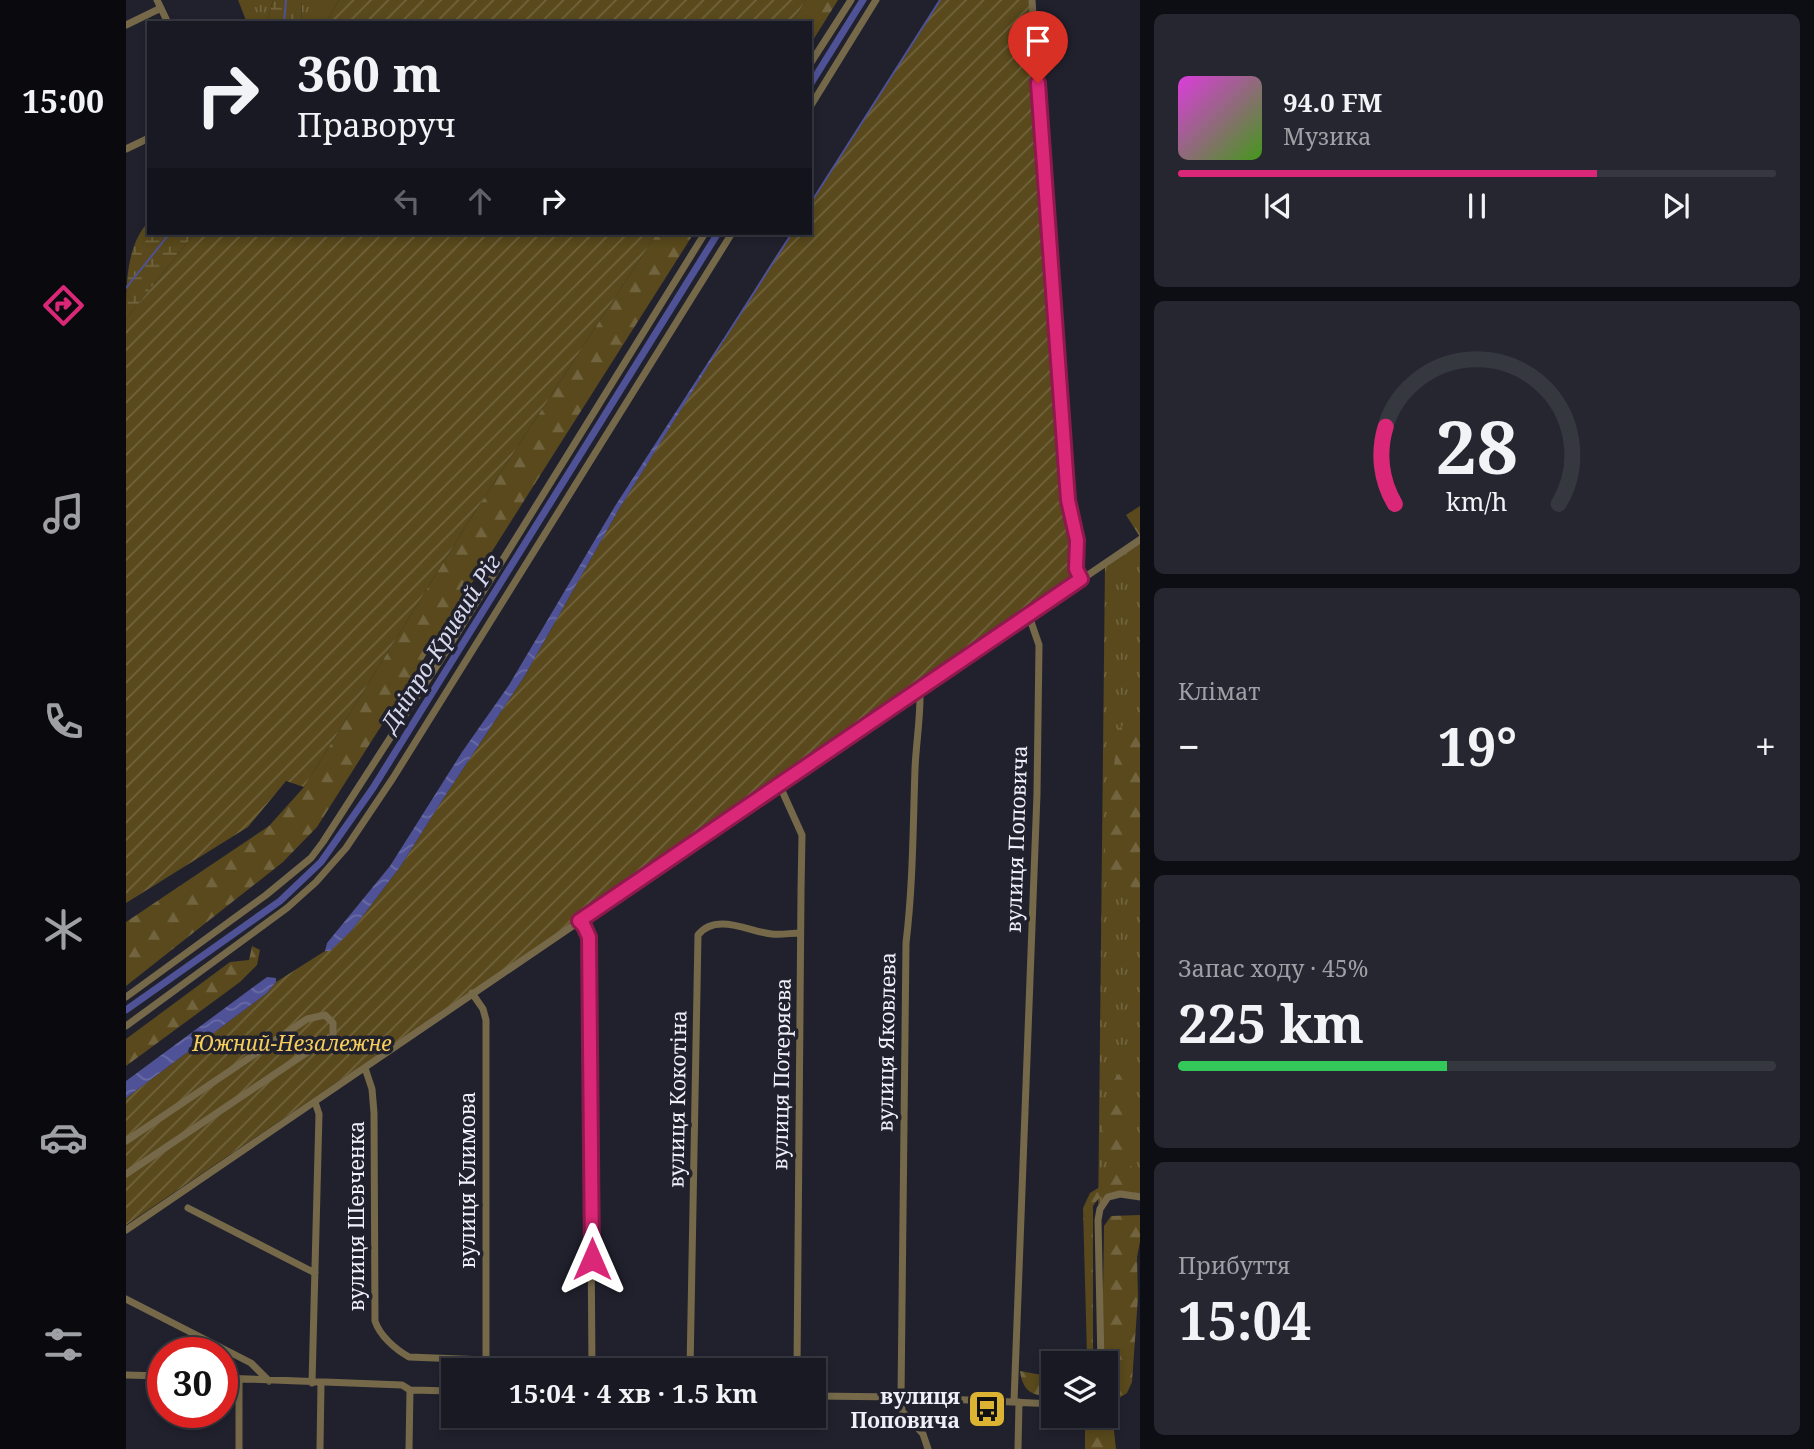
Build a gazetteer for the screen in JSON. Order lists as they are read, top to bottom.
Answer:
{
  "streets": {
    "street": [
      "вулиця Поповича",
      "вулиця Яковлева",
      "вулиця Потеряєва",
      "вулиця Кокотіна",
      "вулиця Климова",
      "вулиця Шевченка"
    ]
  },
  "crossings": [
    ["вулиця Потеряєва", "вулиця Кокотіна"]
  ],
  "water": ["Дніпро-Кривий Ріг"],
  "parks": ["Южний-Незалежне"],
  "places": {
    "bus stop": ["вулиця Поповича"]
  },
  "page": {
    "tabs": "15:00",
    "turn": ["360 m", "Праворуч"],
    "song": ["94.0 FM", "Музика"],
    "tile": [
      "Клімат",
      ["Запас ходу · 45%", "225 km"],
      ["Прибуття", "15:04"]
    ],
    "heat": ["−", "19°", "+"],
    "limit": "30",
    "trip": "15:04 · 4 хв · 1.5 km",
    "gauge": ["28", "km/h"]
  }
}
